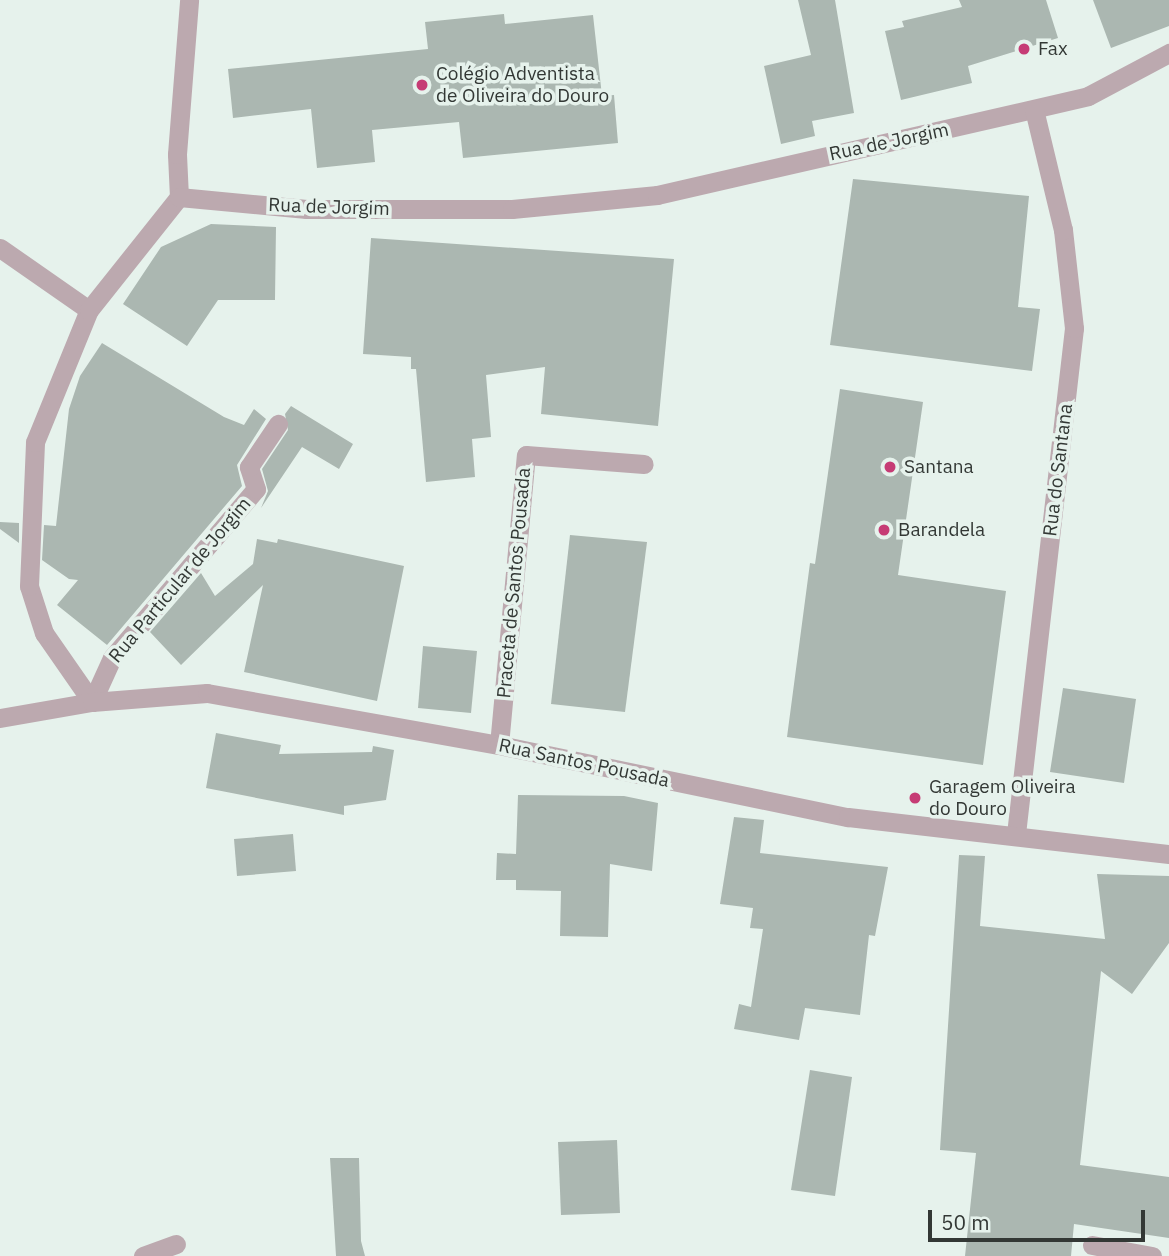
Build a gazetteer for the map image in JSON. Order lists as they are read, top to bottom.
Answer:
{
  "streets": {
    "street": [
      "Rua de Jorgim",
      "Rua do Santana",
      "Rua Particular de Jorgim",
      "Praceta de Santos Pousada",
      "Rua Santos Pousada"
    ]
  },
  "crossings": [
    ["Rua de Jorgim", "Rua do Santana"],
    ["Rua do Santana", "Rua Santos Pousada"],
    ["Rua Particular de Jorgim", "Rua Santos Pousada"],
    ["Praceta de Santos Pousada", "Rua Santos Pousada"]
  ],
  "places": [
    "Fax",
    "Colégio Adventista de Oliveira do Douro",
    "Santana",
    "Barandela",
    "Garagem Oliveira do Douro"
  ],
  "scale_bar": "50 m"
}
